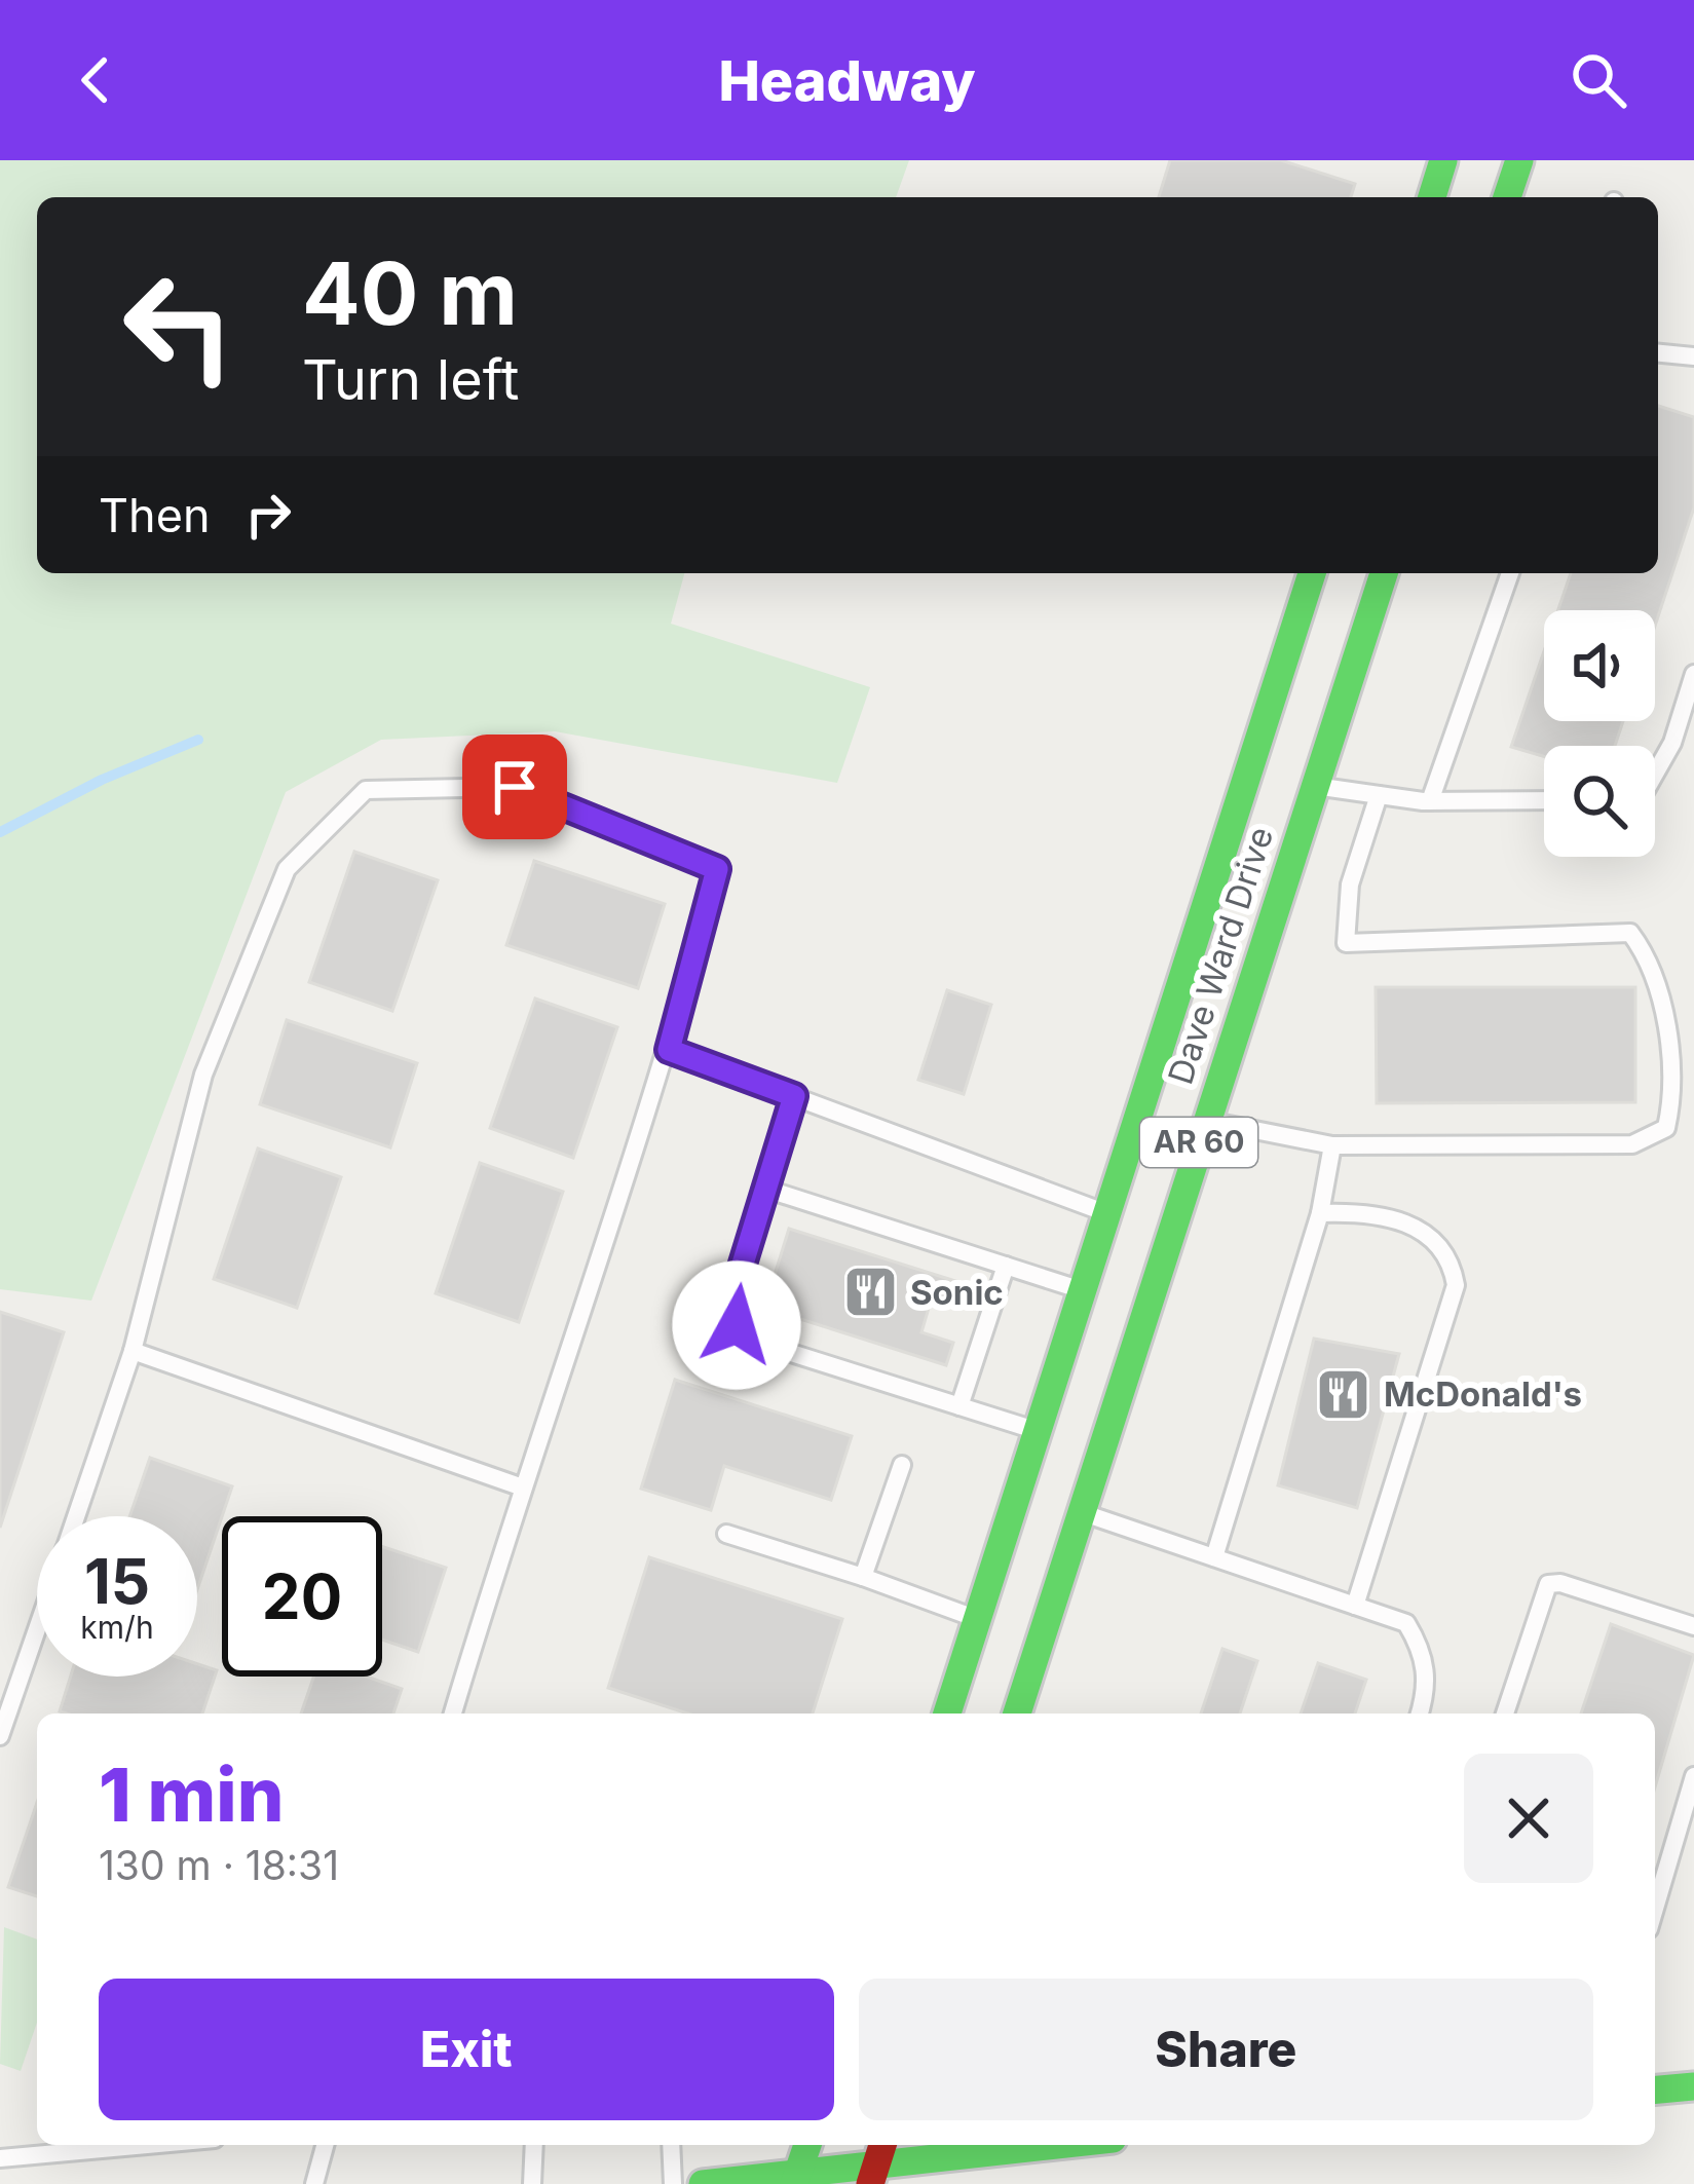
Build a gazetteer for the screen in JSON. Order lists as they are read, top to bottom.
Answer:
{
  "streets": {
    "main road": ["Dave Ward Drive", "AR 60"]
  },
  "places": {
    "restaurant": ["Sonic", "McDonald's"]
  },
  "page": {
    "header": "Headway",
    "turn": ["40 m", "Turn left"],
    "then": "Then",
    "speed": "15 km/h",
    "limit": "20",
    "heading": ["1 min", "130 m · 18:31"],
    "buttons": ["Exit", "Share"]
  }
}
